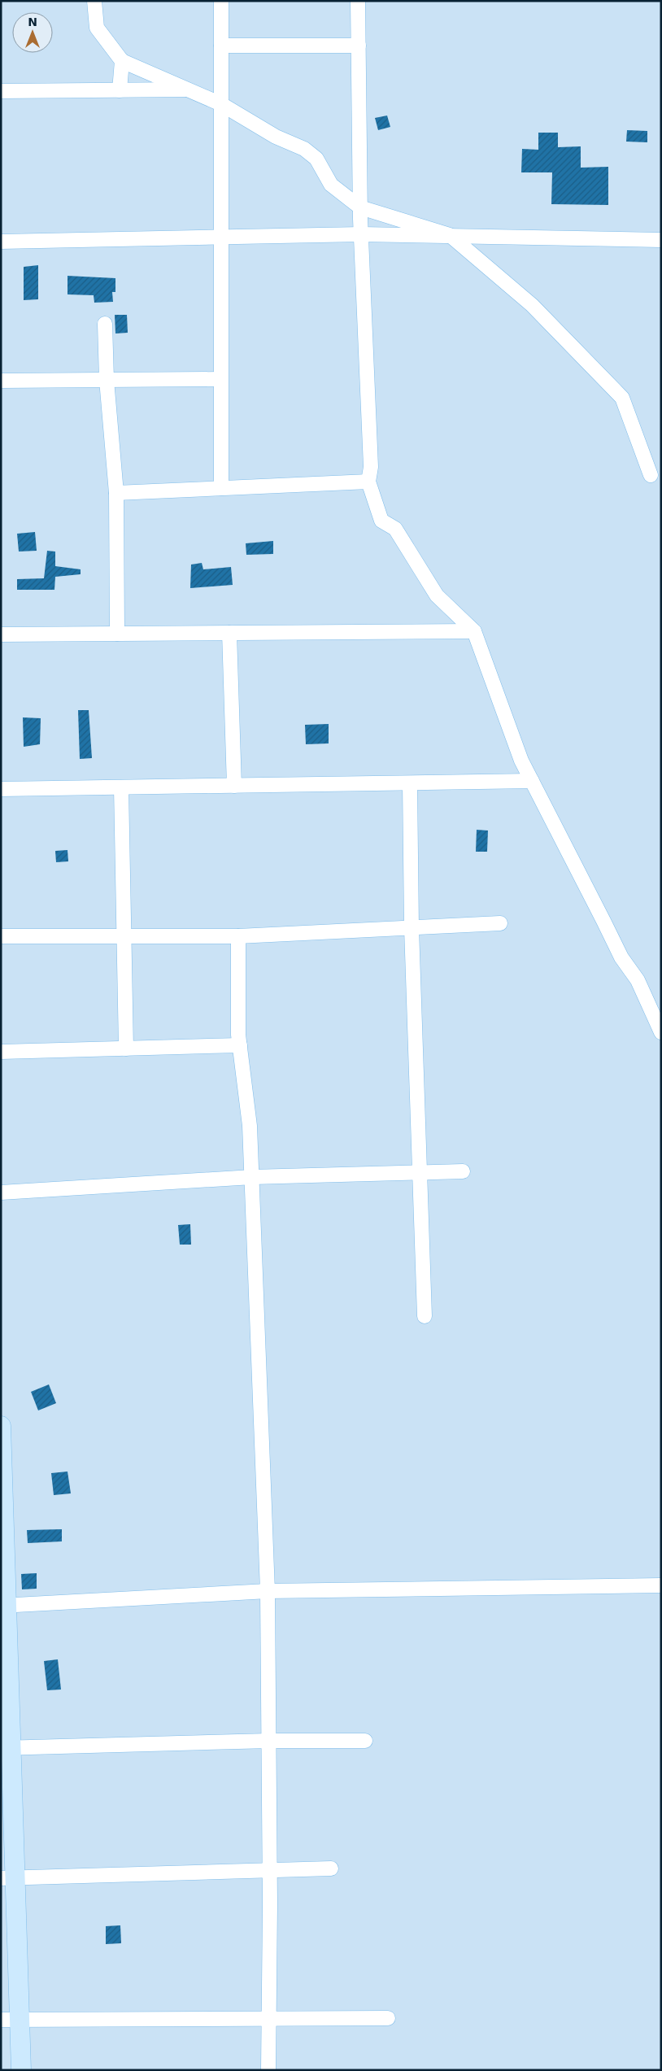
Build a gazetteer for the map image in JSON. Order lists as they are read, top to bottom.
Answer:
{
  "north": "top"
}
